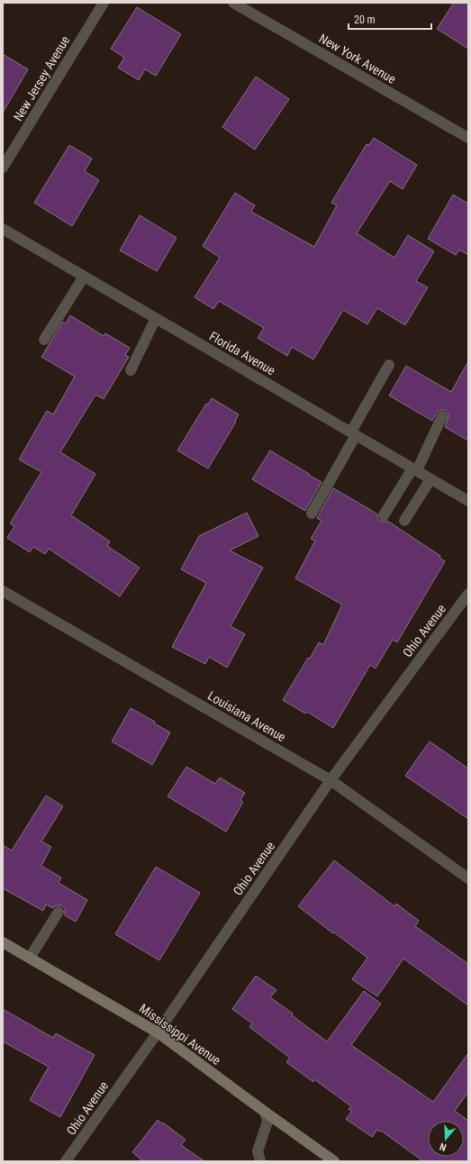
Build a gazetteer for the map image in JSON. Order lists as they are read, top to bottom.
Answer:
{
  "streets": {
    "street": [
      "New York Avenue",
      "New Jersey Avenue",
      "Florida Avenue",
      "Ohio Avenue",
      "Louisiana Avenue",
      "Mississippi Avenue"
    ]
  },
  "crossings": [
    ["Ohio Avenue", "Louisiana Avenue"],
    ["Ohio Avenue", "Mississippi Avenue"]
  ],
  "scale_bar": "20 m",
  "north": "bottom"
}
